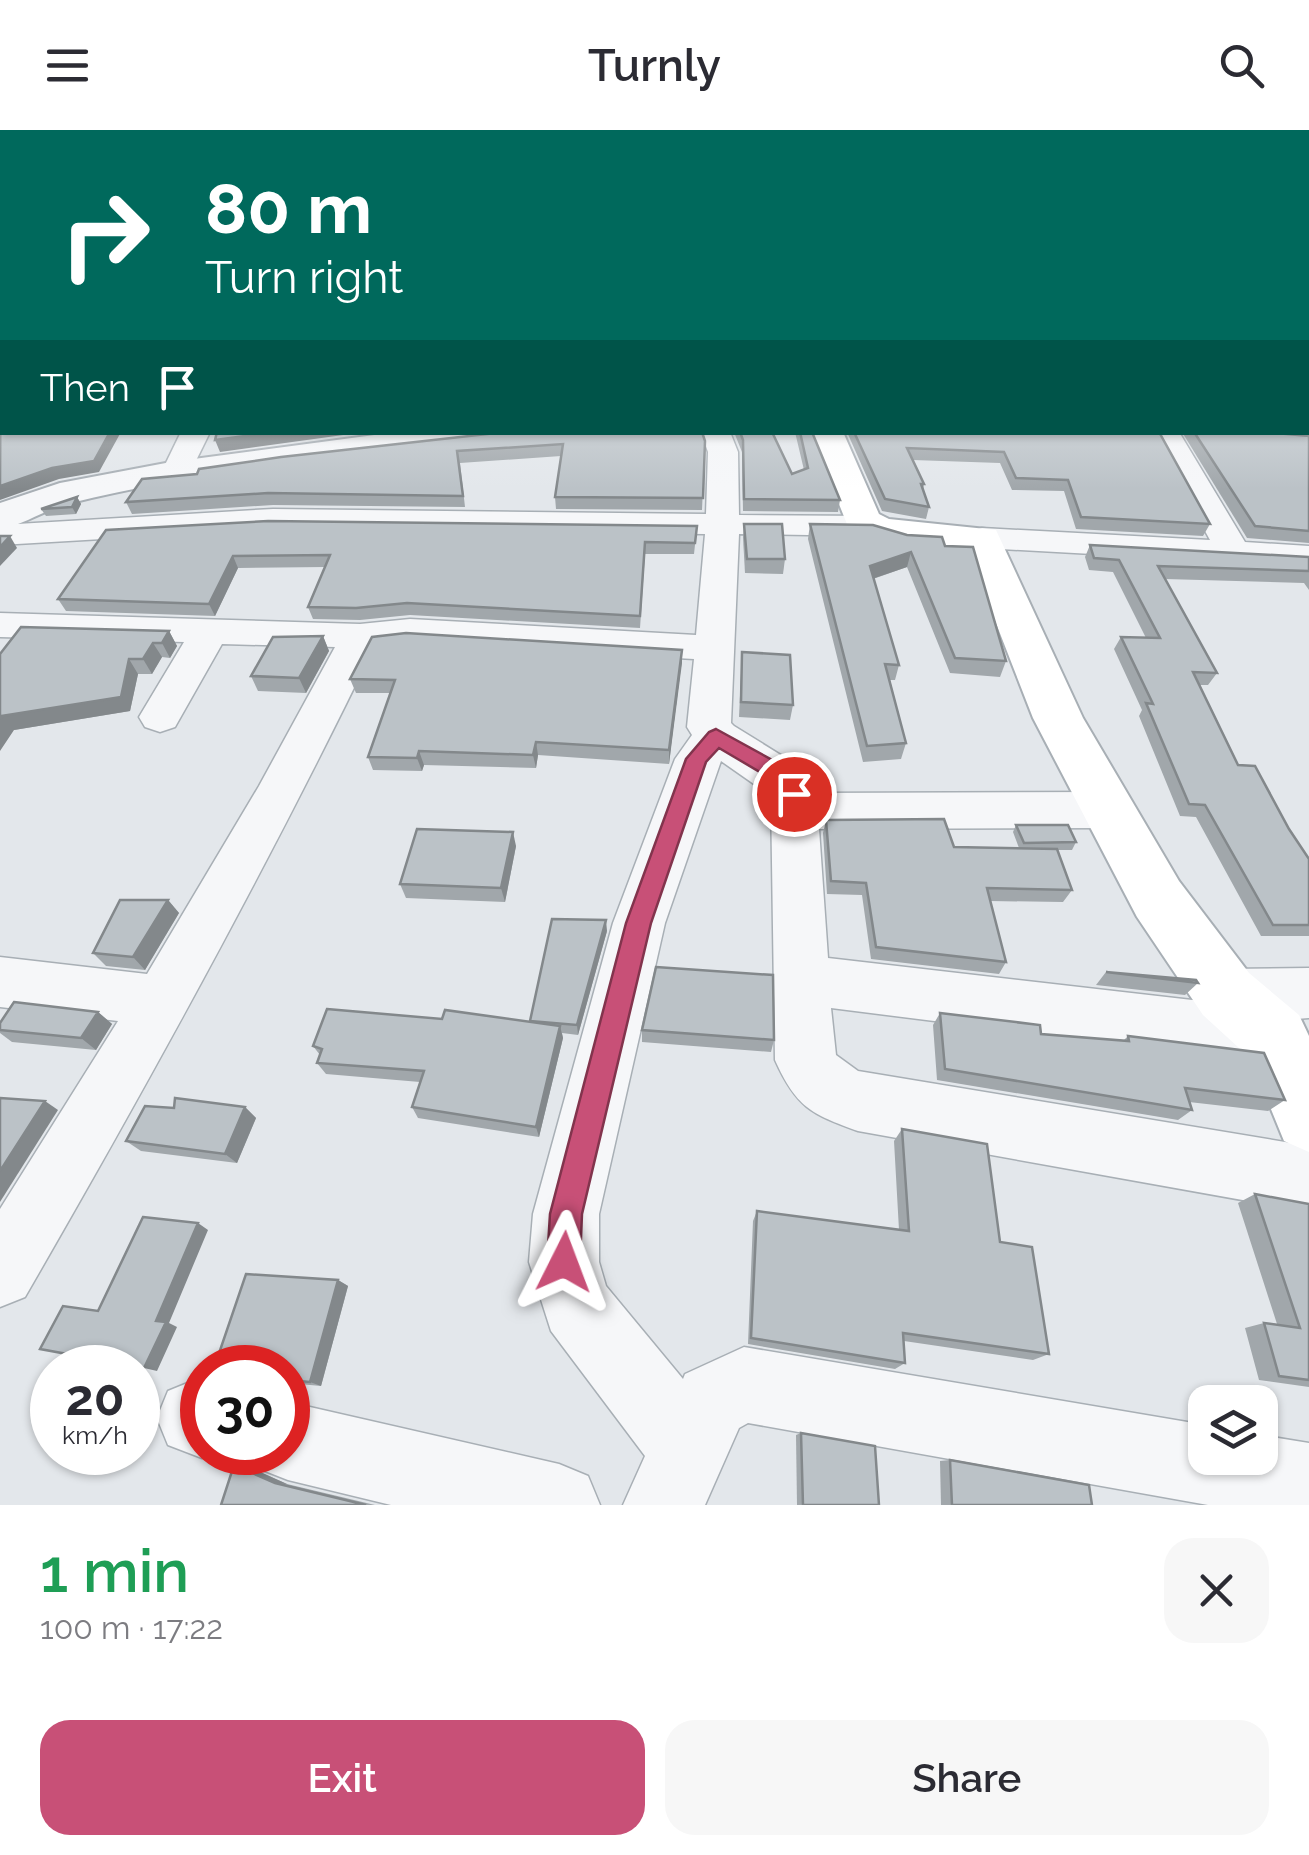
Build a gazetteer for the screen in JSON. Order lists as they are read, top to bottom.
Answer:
{
  "page": {
    "header": "Turnly",
    "turn": ["80 m", "Turn right"],
    "then": "Then",
    "speed": "20 km/h",
    "limit": "30",
    "heading": ["1 min", "100 m · 17:22"],
    "buttons": ["Exit", "Share"]
  }
}
